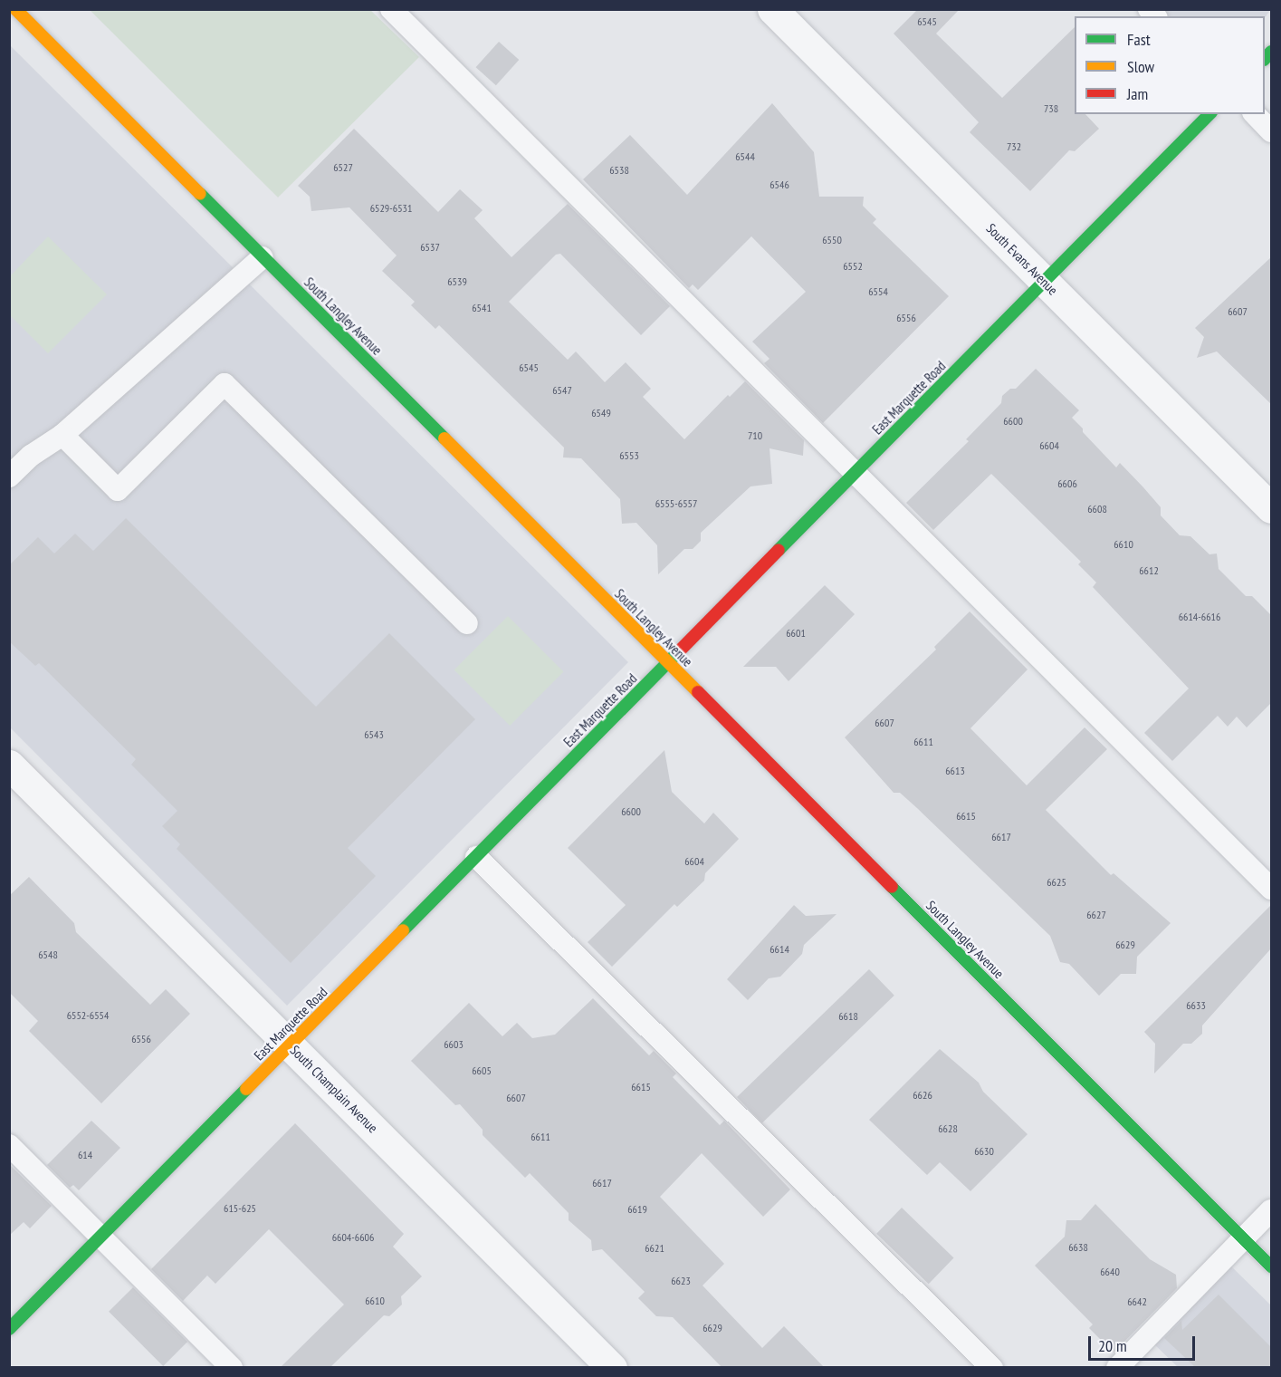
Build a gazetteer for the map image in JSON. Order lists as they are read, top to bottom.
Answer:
{
  "streets": {
    "street": [
      "South Evans Avenue",
      "South Langley Avenue",
      "East Marquette Road",
      "South Champlain Avenue"
    ]
  },
  "crossings": [
    ["South Evans Avenue", "East Marquette Road"],
    ["South Langley Avenue", "East Marquette Road"],
    ["East Marquette Road", "South Champlain Avenue"]
  ],
  "house_numbers": [
    "6545",
    "738",
    "732",
    "6544",
    "6527",
    "6538",
    "6546",
    "6529-6531",
    "6550",
    "6537",
    "6552",
    "6539",
    "6554",
    "6541",
    "6607",
    "6556",
    "6545",
    "6547",
    "6549",
    "6600",
    "710",
    "6604",
    "6553",
    "6606",
    "6555-6557",
    "6608",
    "6610",
    "6612",
    "6614-6616",
    "6601",
    "6607",
    "6543",
    "6611",
    "6613",
    "6600",
    "6615",
    "6617",
    "6604",
    "6625",
    "6627",
    "6629",
    "6614",
    "6548",
    "6633",
    "6552-6554",
    "6618",
    "6556",
    "6603",
    "6605",
    "6615",
    "6626",
    "6607",
    "6628",
    "6611",
    "6630",
    "614",
    "6617",
    "615-625",
    "6619",
    "6604-6606",
    "6638",
    "6621",
    "6640",
    "6623",
    "6610",
    "6642",
    "6629"
  ],
  "legend": ["Fast", "Slow", "Jam"],
  "scale_bar": "20 m"
}
